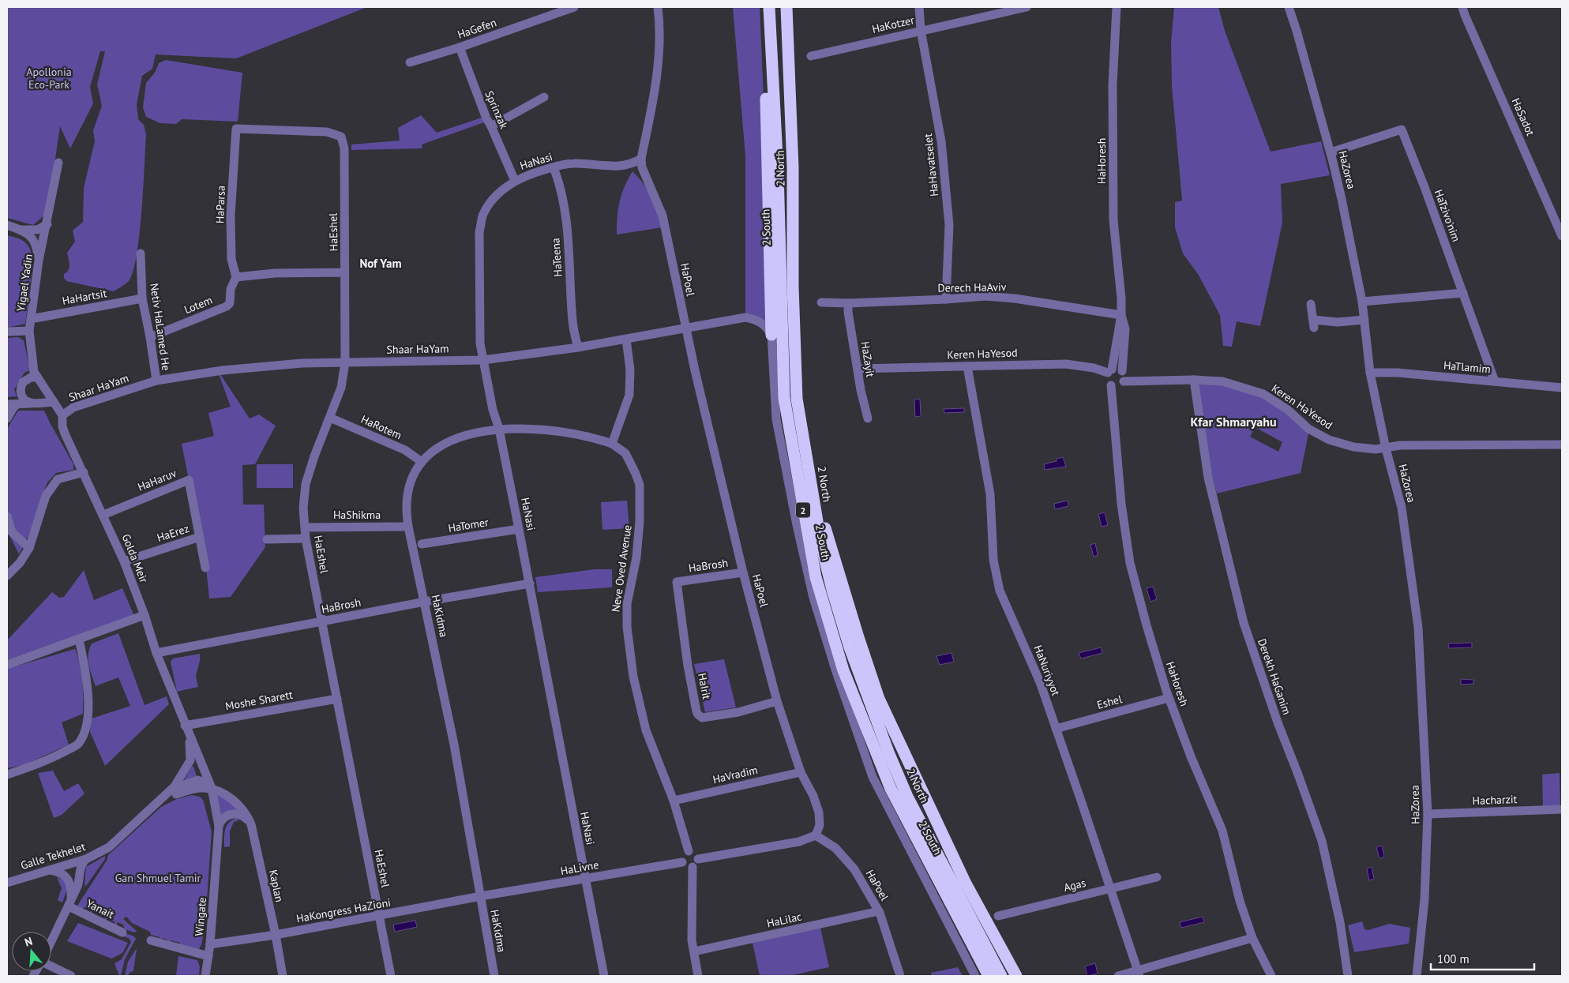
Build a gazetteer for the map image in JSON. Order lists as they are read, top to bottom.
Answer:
{
  "streets": {
    "highway": ["2 North", "2 South", "2"],
    "street": [
      "HaKotzer",
      "HaGefen",
      "Sprinzak",
      "HaSadot",
      "HaNasi",
      "HaHoresh",
      "HaHavatselet",
      "HaZorea",
      "HaParsa",
      "HaTzivo'nim",
      "HaEshel",
      "HaTeena",
      "HaPoel",
      "Yigael Yadin",
      "Derech HaAviv",
      "HaHartsit",
      "Lotem",
      "Netiv HaLamed He",
      "Shaar HaYam",
      "Keren HaYesod",
      "HaZayit",
      "HaTlamim",
      "HaRotem",
      "HaHaruv",
      "HaShikma",
      "HaTomer",
      "HaErez",
      "Golda Meir",
      "HaBrosh",
      "Neve Oved Avenue",
      "HaKidma",
      "HaNuriyyot",
      "Derekh HaGanim",
      "HaIrit",
      "Moshe Sharett",
      "Eshel",
      "HaVradim",
      "Hacharzit",
      "Galle Tekhelet",
      "HaLivne",
      "Agas",
      "Kaplan",
      "Yanait",
      "HaKongress HaZioni",
      "Wingate",
      "HaLilac"
    ]
  },
  "crossings": [
    ["HaKotzer", "HaHavatselet"],
    ["HaGefen", "Sprinzak"],
    ["Sprinzak", "HaNasi"],
    ["HaNasi", "HaTeena"],
    ["HaNasi", "HaPoel"],
    ["HaNasi", "Shaar HaYam"],
    ["HaNasi", "HaTomer"],
    ["HaNasi", "HaBrosh"],
    ["HaNasi", "HaKidma"],
    ["HaNasi", "HaLivne"],
    ["HaHoresh", "Derech HaAviv"],
    ["HaHoresh", "Keren HaYesod"],
    ["HaHoresh", "Eshel"],
    ["HaHavatselet", "Derech HaAviv"],
    ["HaZorea", "HaTzivo'nim"],
    ["HaZorea", "Keren HaYesod"],
    ["HaZorea", "HaTlamim"],
    ["HaZorea", "Hacharzit"],
    ["HaParsa", "HaEshel"],
    ["HaParsa", "Lotem"],
    ["HaTzivo'nim", "HaTlamim"],
    ["HaEshel", "Shaar HaYam"],
    ["HaEshel", "HaRotem"],
    ["HaEshel", "HaShikma"],
    ["HaEshel", "HaBrosh"],
    ["HaEshel", "Moshe Sharett"],
    ["HaEshel", "HaKongress HaZioni"],
    ["HaTeena", "Shaar HaYam"],
    ["HaPoel", "Shaar HaYam"],
    ["HaPoel", "HaBrosh"],
    ["HaPoel", "HaIrit"],
    ["HaPoel", "HaVradim"],
    ["HaPoel", "HaLilac"],
    ["Yigael Yadin", "HaHartsit"],
    ["Yigael Yadin", "Golda Meir"],
    ["Derech HaAviv", "HaZayit"],
    ["HaHartsit", "Netiv HaLamed He"],
    ["Lotem", "Netiv HaLamed He"],
    ["Netiv HaLamed He", "Shaar HaYam"],
    ["Shaar HaYam", "Golda Meir"],
    ["Keren HaYesod", "HaZayit"],
    ["Keren HaYesod", "HaNuriyyot"],
    ["Keren HaYesod", "Derekh HaGanim"],
    ["HaRotem", "HaKidma"],
    ["HaHaruv", "HaErez"],
    ["HaHaruv", "Golda Meir"],
    ["HaShikma", "HaKidma"],
    ["HaErez", "Golda Meir"],
    ["Golda Meir", "HaBrosh"],
    ["Golda Meir", "Moshe Sharett"],
    ["Golda Meir", "Galle Tekhelet"],
    ["Golda Meir", "Kaplan"],
    ["Golda Meir", "Wingate"],
    ["HaBrosh", "HaKidma"],
    ["HaBrosh", "HaIrit"],
    ["Neve Oved Avenue", "HaKidma"],
    ["Neve Oved Avenue", "HaVradim"],
    ["Neve Oved Avenue", "HaLivne"],
    ["HaKidma", "HaLivne"],
    ["HaKidma", "HaKongress HaZioni"],
    ["HaNuriyyot", "Eshel"],
    ["HaNuriyyot", "Agas"],
    ["Galle Tekhelet", "Kaplan"],
    ["Galle Tekhelet", "Wingate"],
    ["HaLivne", "HaKongress HaZioni"],
    ["Kaplan", "HaKongress HaZioni"],
    ["Kaplan", "Wingate"],
    ["HaKongress HaZioni", "Wingate"]
  ],
  "districts": ["Nof Yam", "Kfar Shmaryahu"],
  "parks": ["Apollonia Eco-Park", "Gan Shmuel Tamir"],
  "scale_bar": "100 m",
  "north": "top"
}
